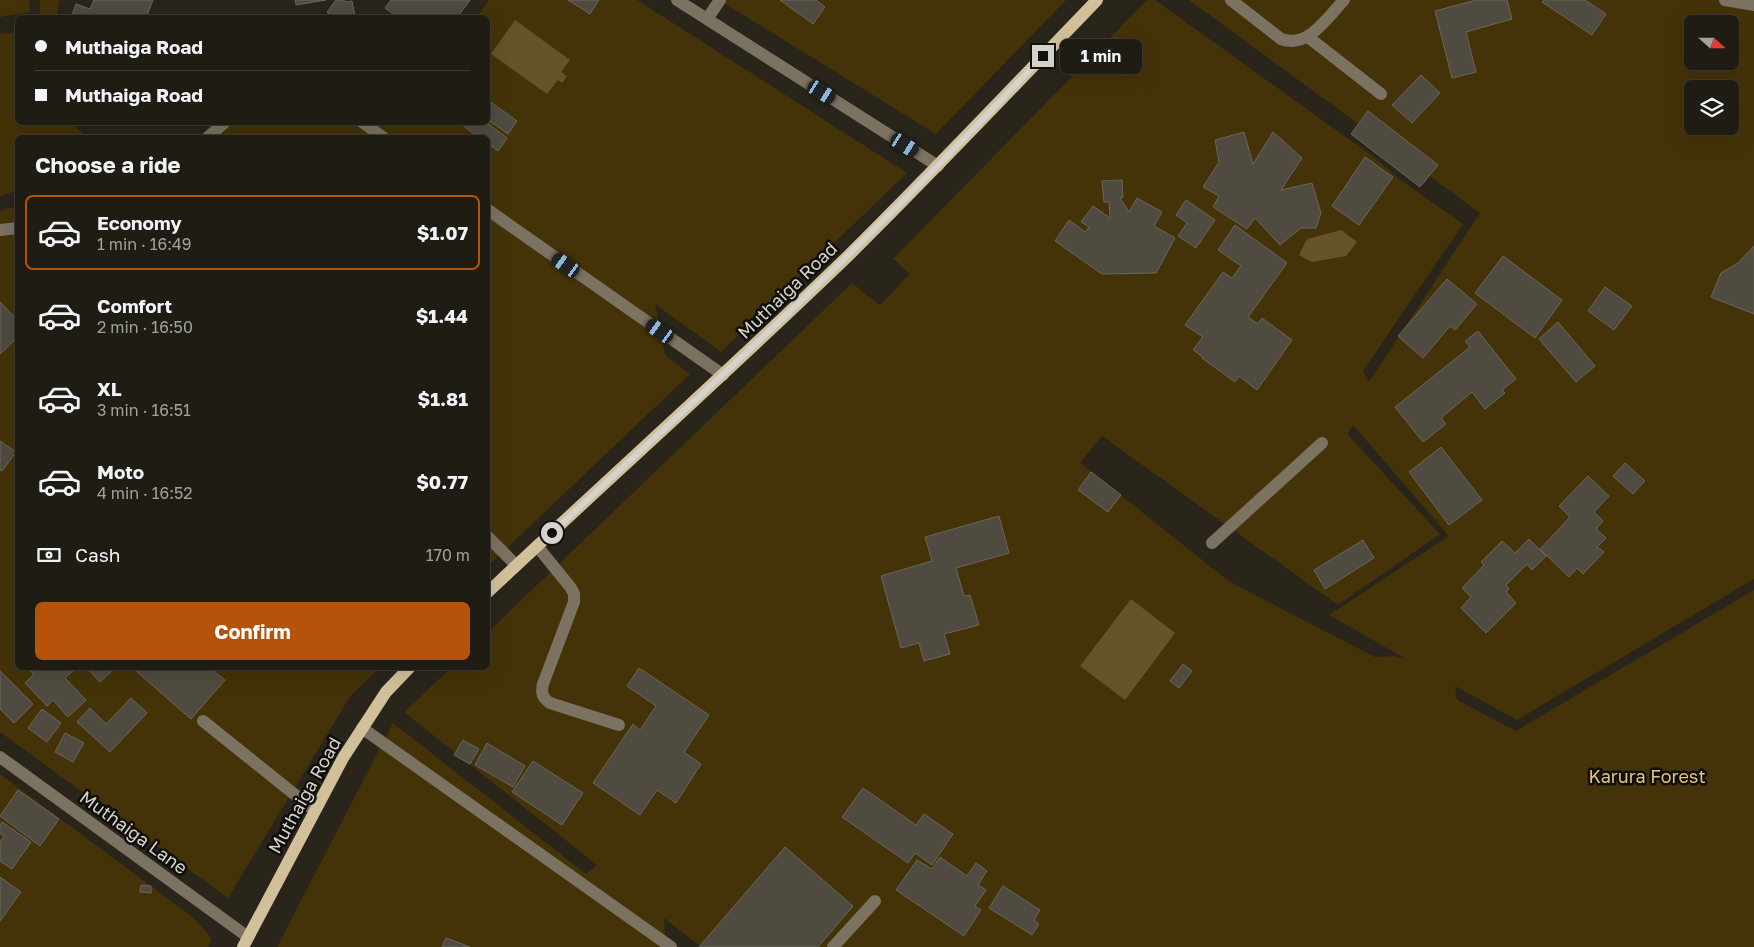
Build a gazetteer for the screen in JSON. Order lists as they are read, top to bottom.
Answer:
{
  "streets": {
    "main road": ["Muthaiga Road"],
    "street": ["Muthaiga Lane"]
  },
  "crossings": [
    ["Muthaiga Road", "Muthaiga Lane"]
  ],
  "parks": ["Karura Forest"],
  "north": "right",
  "page": {
    "banner": ["Muthaiga Road", "Muthaiga Road"],
    "bubble": "1 min",
    "heading": "Choose a ride",
    "list": [
      {
        "name": "Economy",
        "note": "1 min · 16:49",
        "value": "$1.07"
      },
      {
        "name": "Comfort",
        "note": "2 min · 16:50",
        "value": "$1.44"
      },
      {
        "name": "XL",
        "note": "3 min · 16:51",
        "value": "$1.81"
      },
      {
        "name": "Moto",
        "note": "4 min · 16:52",
        "value": "$0.77"
      }
    ],
    "pay": ["Cash", "170 m"],
    "buttons": "Confirm"
  }
}
